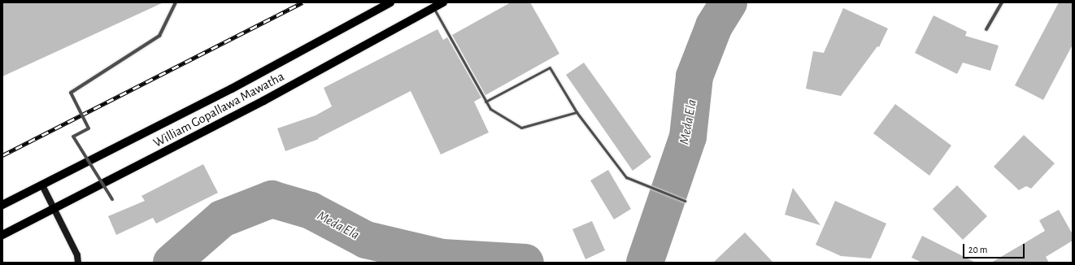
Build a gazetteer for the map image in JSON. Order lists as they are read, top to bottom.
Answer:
{
  "streets": {
    "main road": ["William Gopallawa Mawatha"]
  },
  "water": ["Meda Ela"],
  "scale_bar": "20 m"
}
